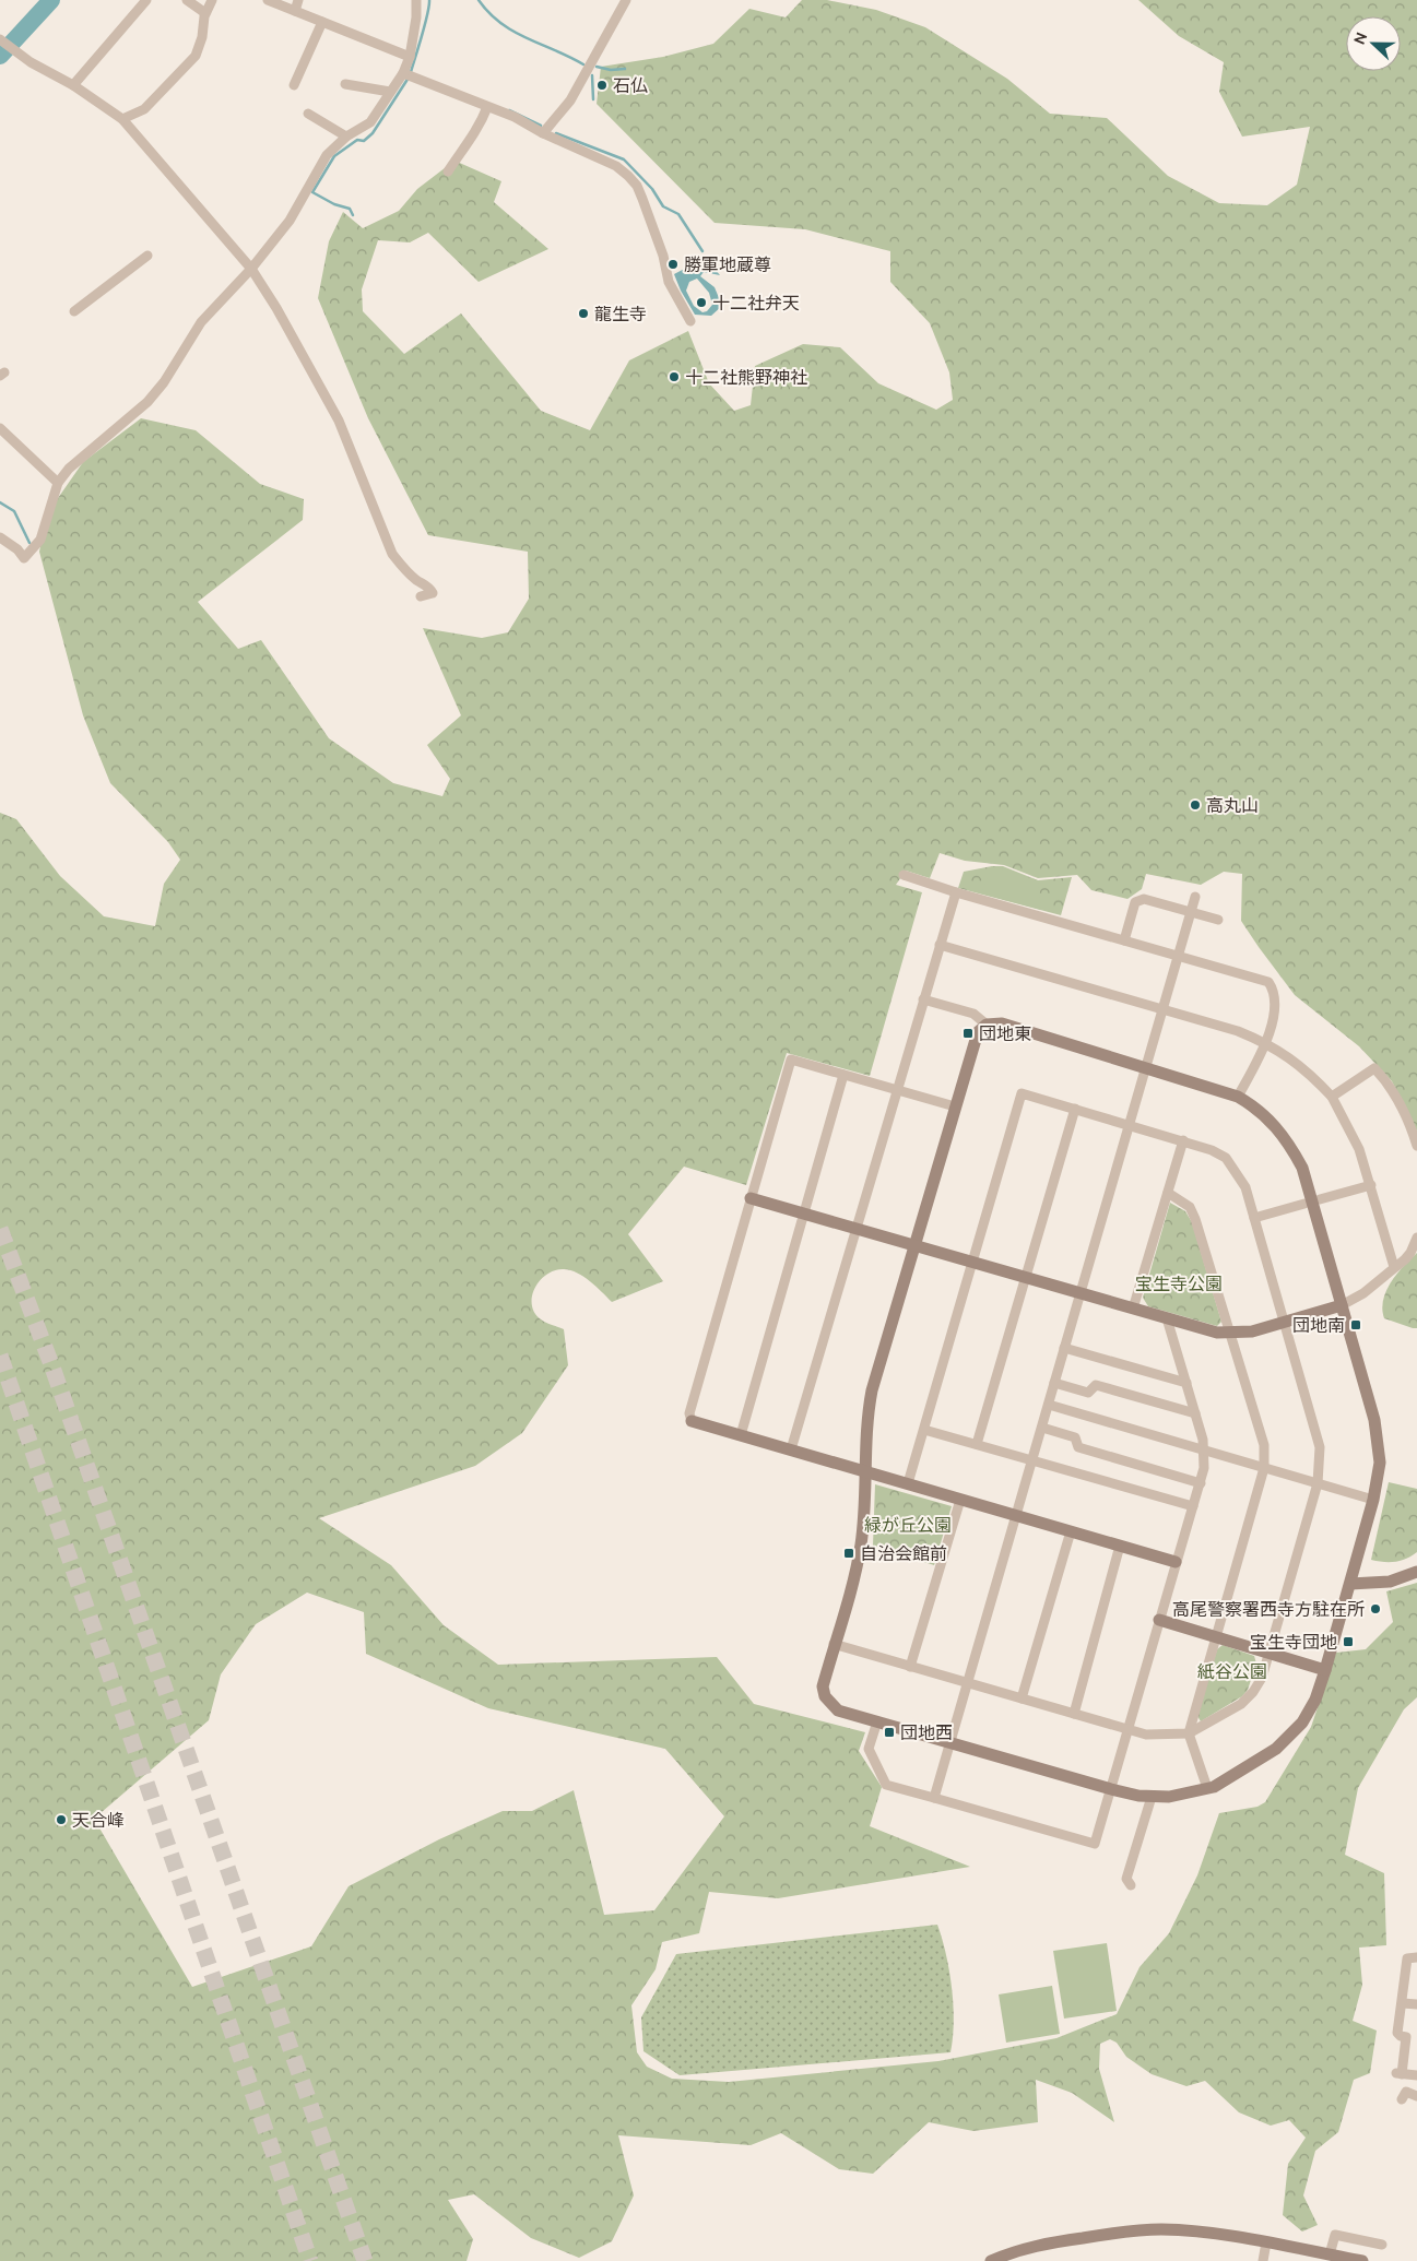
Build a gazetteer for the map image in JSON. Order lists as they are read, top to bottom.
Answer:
{
  "parks": ["宝生寺公園", "緑が丘公園", "紙谷公園"],
  "places": {
    "other": [
      "石仏",
      "勝軍地蔵尊",
      "十二社弁天",
      "龍生寺",
      "十二社熊野神社",
      "高丸山",
      "高尾警察署西寺方駐在所",
      "天合峰"
    ],
    "transit": [
      "団地東",
      "団地南",
      "自治会館前",
      "宝生寺団地",
      "団地西"
    ]
  },
  "north": "left"
}
